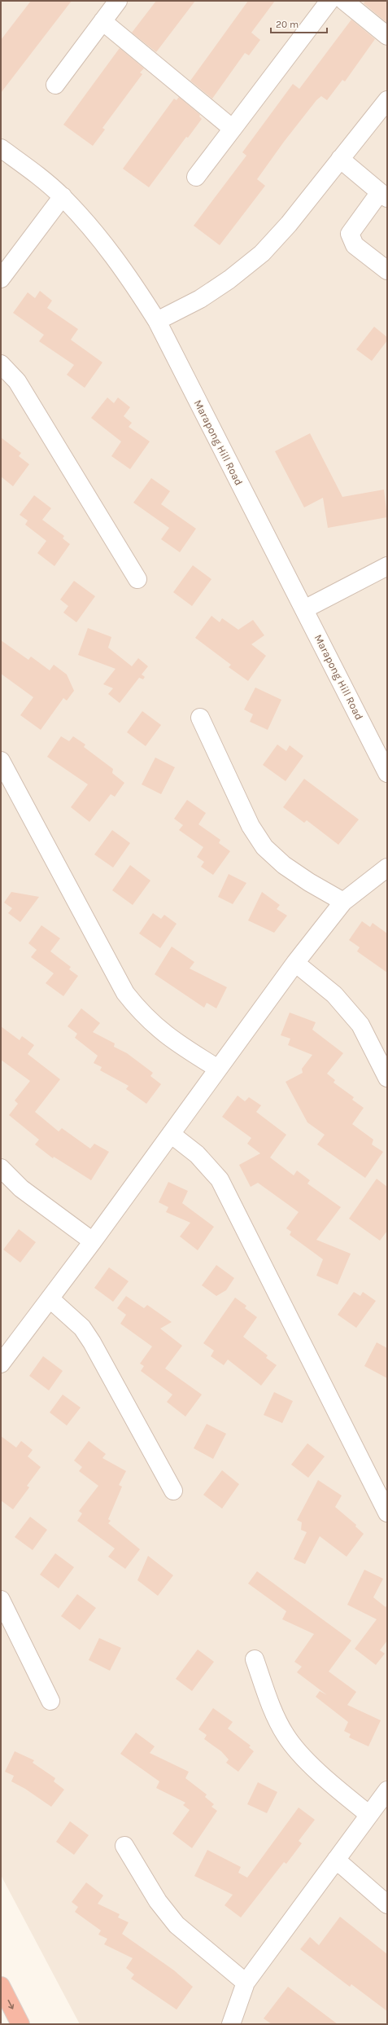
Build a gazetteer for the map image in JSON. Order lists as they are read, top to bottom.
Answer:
{
  "streets": {
    "street": ["Marapong Hill Road"]
  },
  "scale_bar": "20 m"
}
